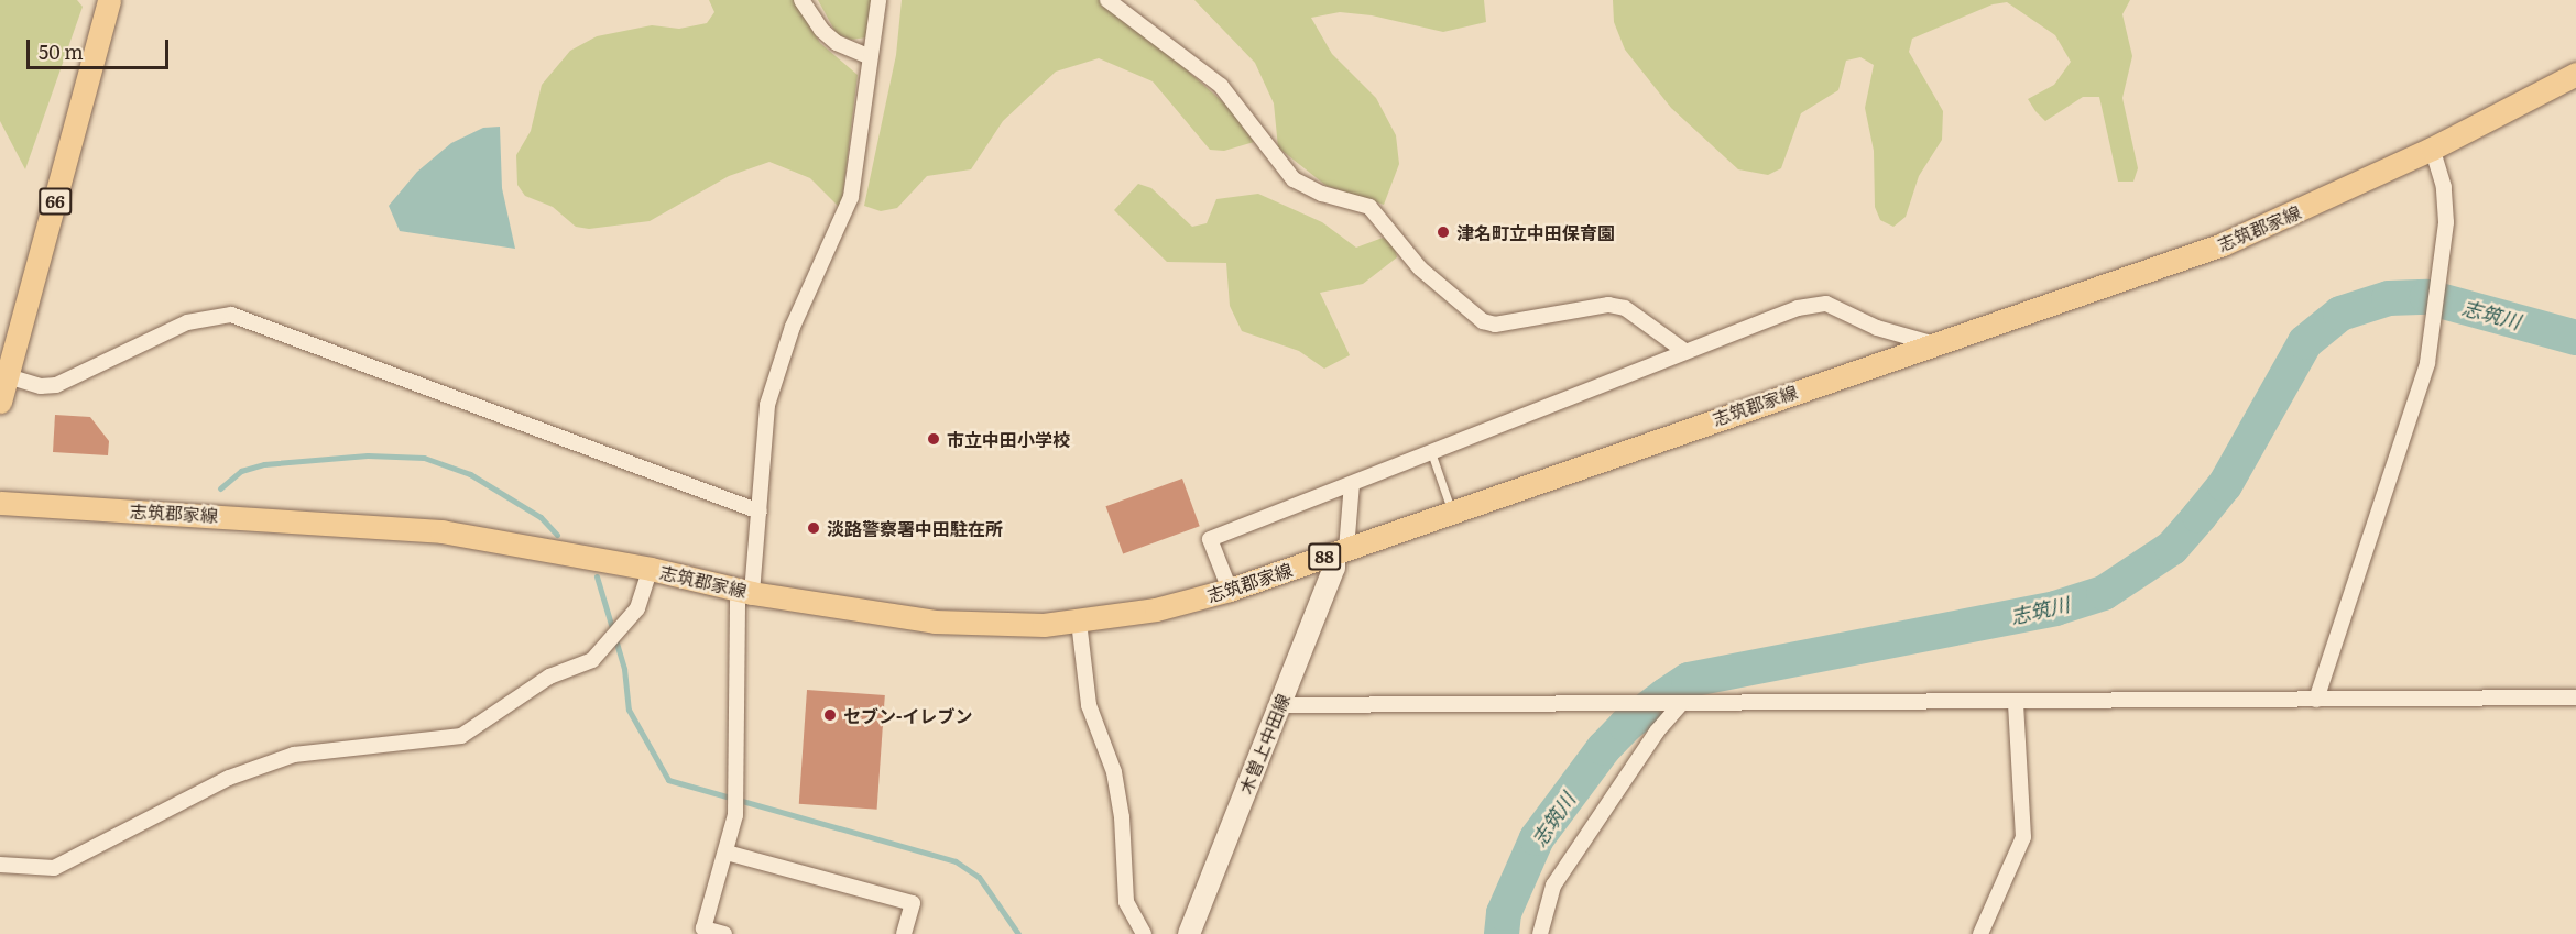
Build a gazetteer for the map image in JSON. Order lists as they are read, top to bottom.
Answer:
{
  "streets": {
    "main road": [
      "66",
      "志筑郡家線",
      "88",
      "木曽上中田線"
    ]
  },
  "crossings": [
    ["志筑郡家線", "木曽上中田線"]
  ],
  "water": ["志筑川"],
  "places": [
    "津名町立中田保育園",
    "市立中田小学校",
    "淡路警察署中田駐在所",
    "セブン-イレブン"
  ],
  "scale_bar": "50 m"
}
